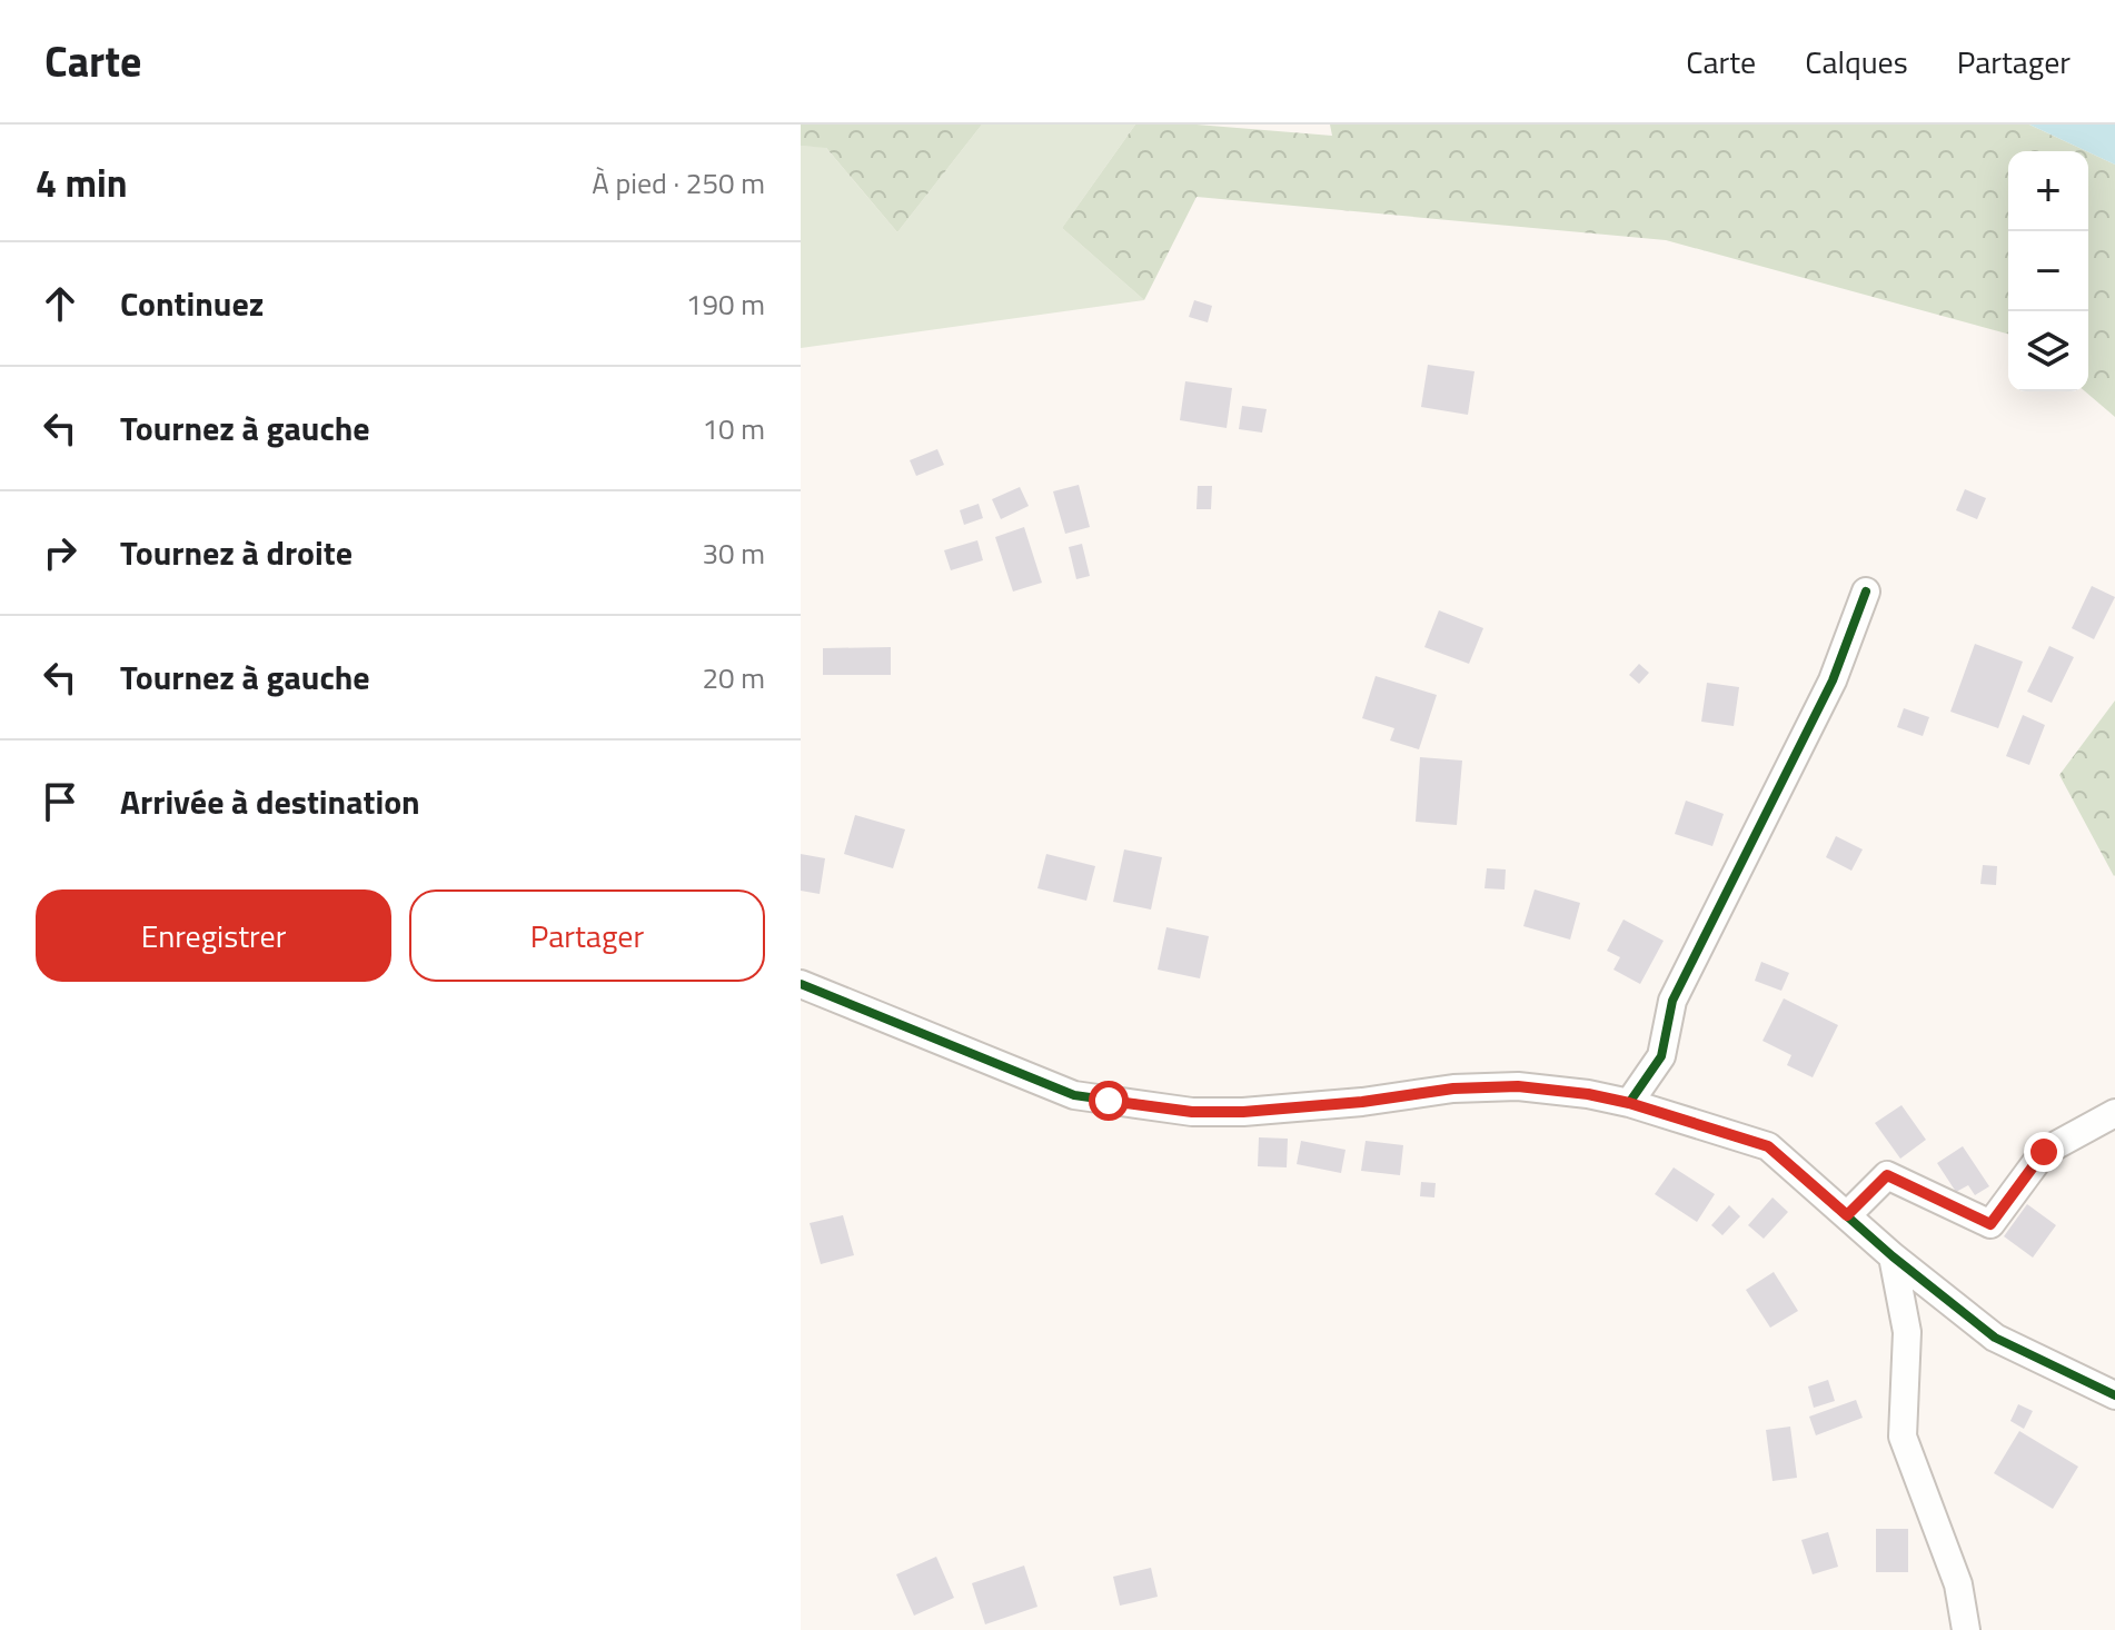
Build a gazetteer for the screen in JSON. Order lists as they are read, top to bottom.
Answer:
{
  "page": {
    "header": "Carte",
    "nav": ["Carte", "Calques", "Partager"],
    "heading": ["4 min", "À pied · 250 m"],
    "map_buttons": ["+", "−"],
    "list": [
      ["Continuez", "190 m"],
      ["Tournez à gauche", "10 m"],
      ["Tournez à droite", "30 m"],
      ["Tournez à gauche", "20 m"],
      "Arrivée à destination"
    ],
    "buttons": ["Enregistrer", "Partager"]
  }
}
